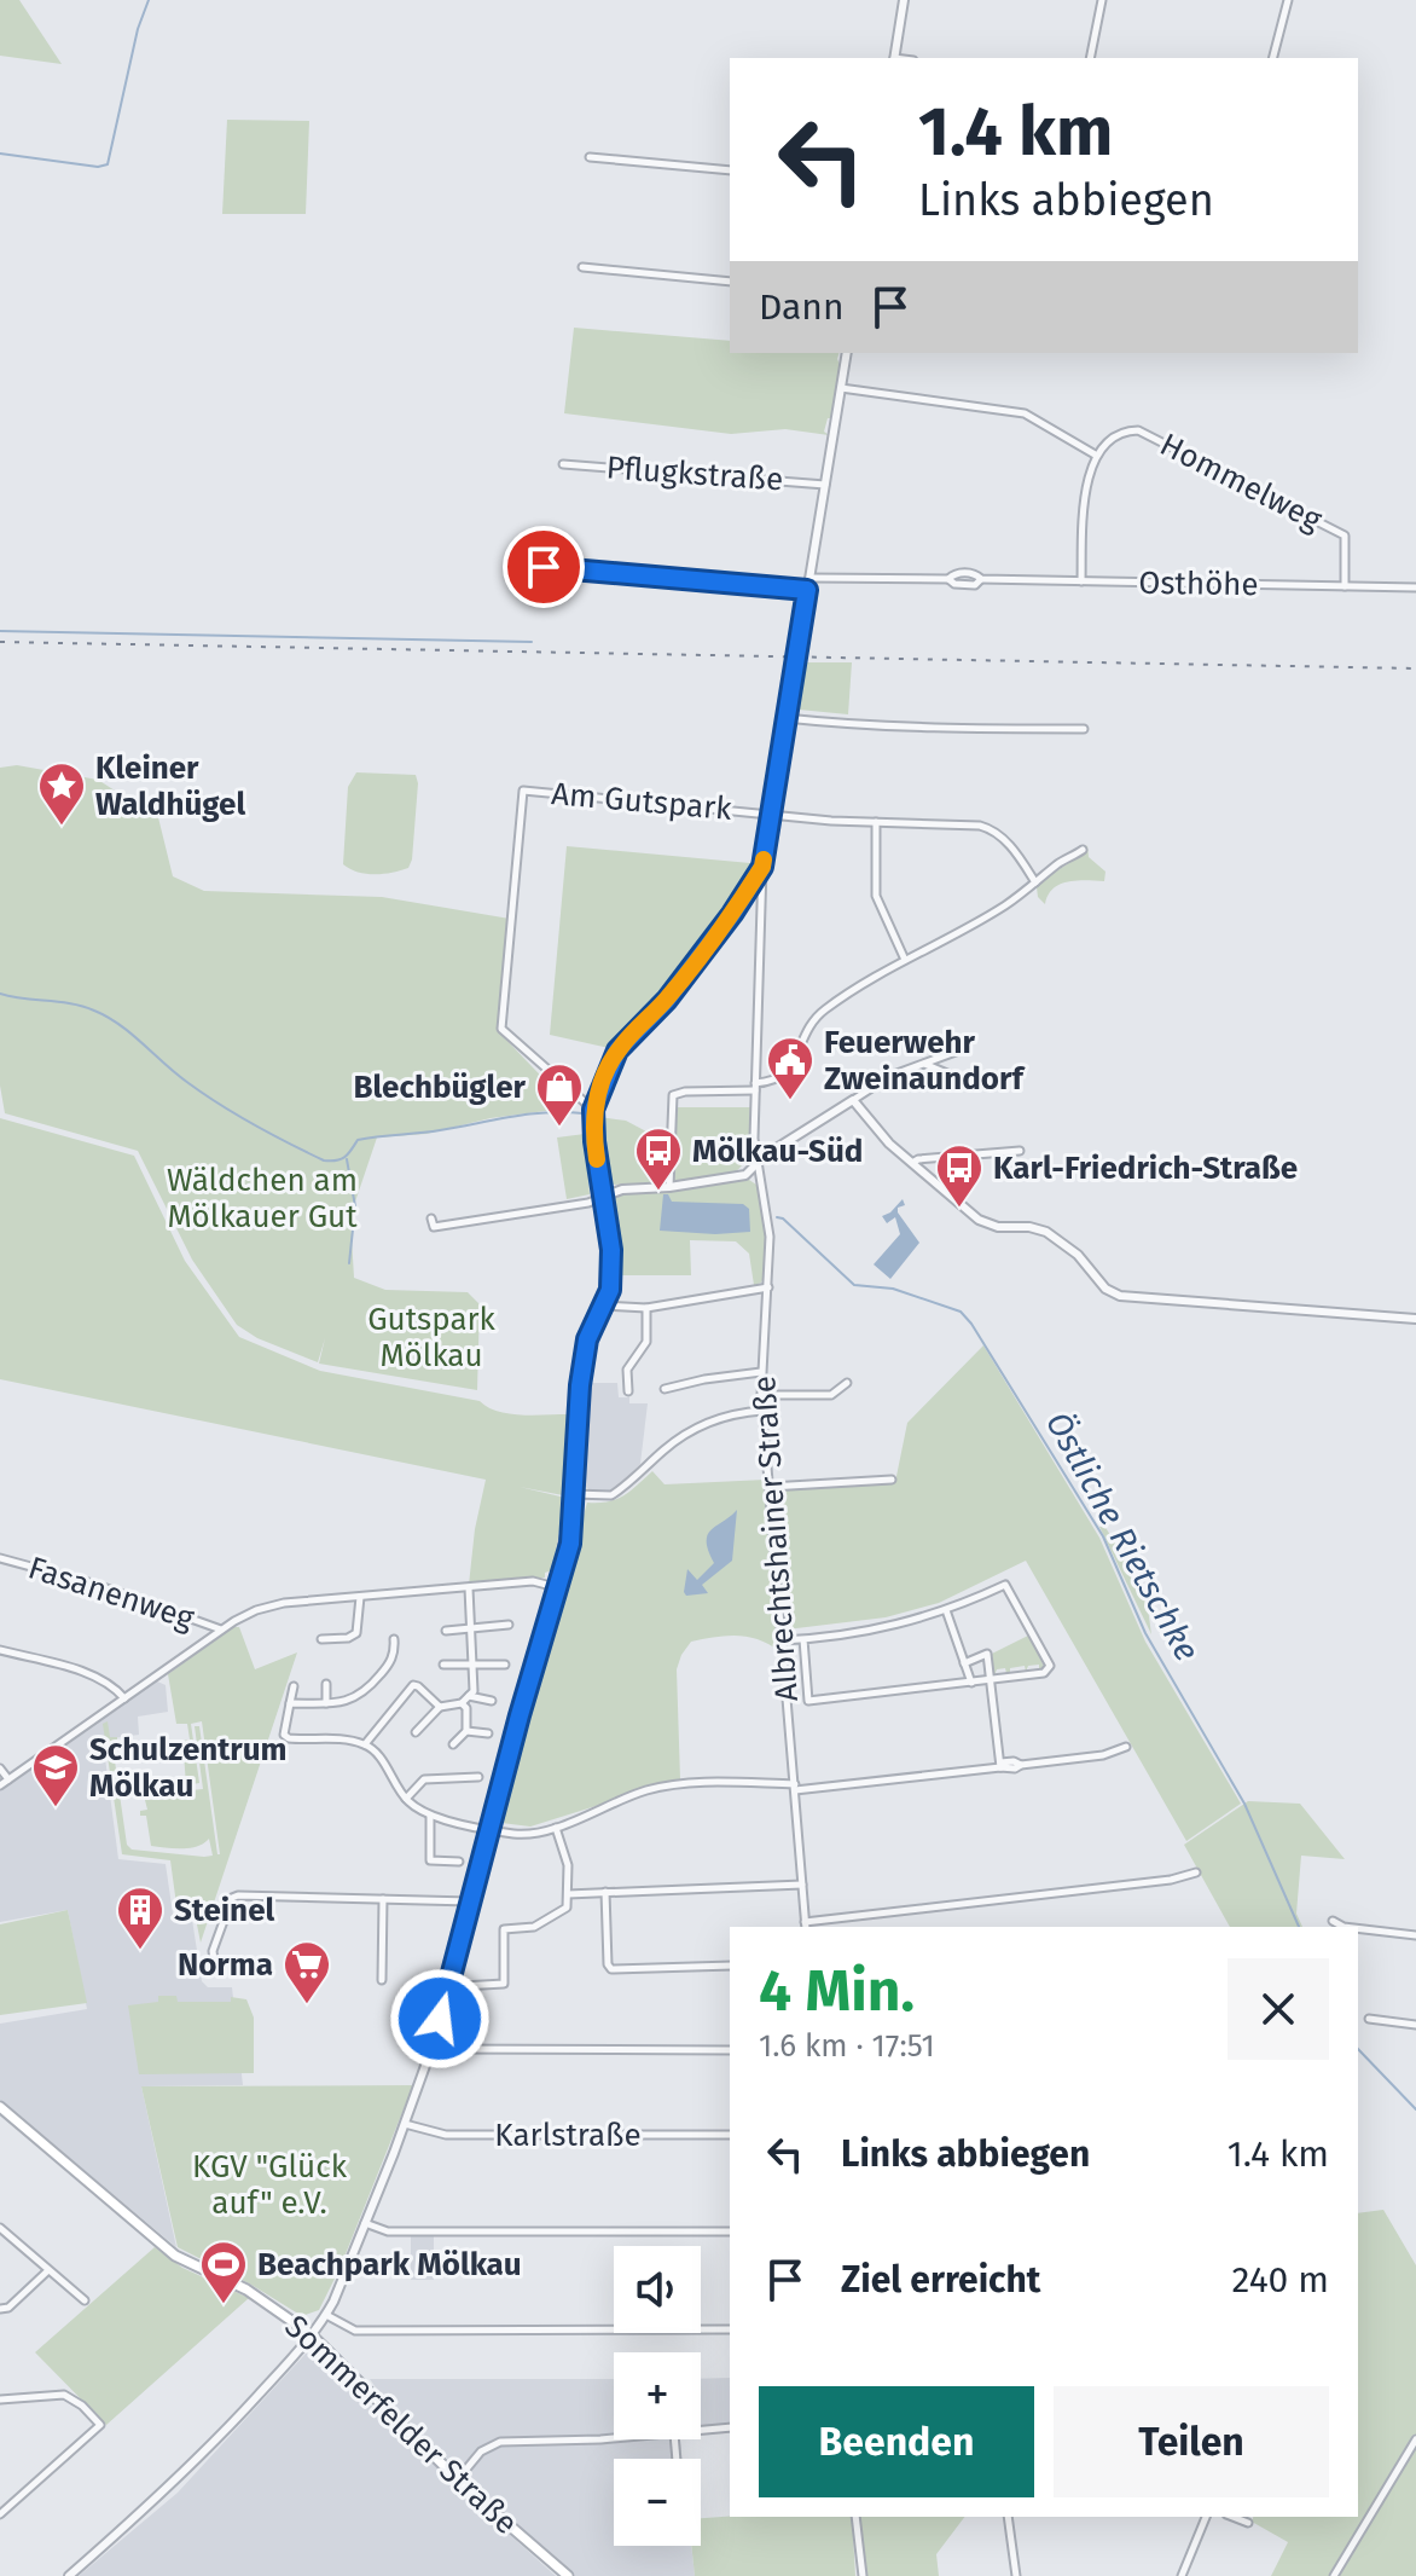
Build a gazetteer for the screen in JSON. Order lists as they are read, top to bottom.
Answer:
{
  "streets": {
    "main road": ["Sommerfelder Straße"],
    "street": [
      "Pflugkstraße",
      "Hommelweg",
      "Osthöhe",
      "Am Gutspark",
      "Albrechtshainer Straße",
      "Fasanenweg",
      "Karlstraße"
    ]
  },
  "crossings": [
    ["Hommelweg", "Osthöhe"]
  ],
  "water": ["Östliche Rietschke"],
  "parks": ["Wäldchen am Mölkauer Gut", "Gutspark Mölkau", "KGV \"Glück auf\" e.V."],
  "places": {
    "place": ["Kleiner Waldhügel"],
    "public building": ["Feuerwehr Zweinaundorf"],
    "shop": ["Blechbügler"],
    "bus stop": ["Mölkau-Süd", "Karl-Friedrich-Straße"],
    "school or university": ["Schulzentrum Mölkau"],
    "building": ["Steinel"],
    "supermarket": ["Norma"],
    "sports": ["Beachpark Mölkau"]
  },
  "page": {
    "turn": ["1.4 km", "Links abbiegen"],
    "then": "Dann",
    "heading": ["4 Min.", "1.6 km · 17:51"],
    "list": [
      {
        "name": "Links abbiegen",
        "value": "1.4 km"
      },
      {
        "name": "Ziel erreicht",
        "value": "240 m"
      }
    ],
    "map_buttons": ["+", "−"],
    "buttons": ["Beenden", "Teilen"]
  }
}
